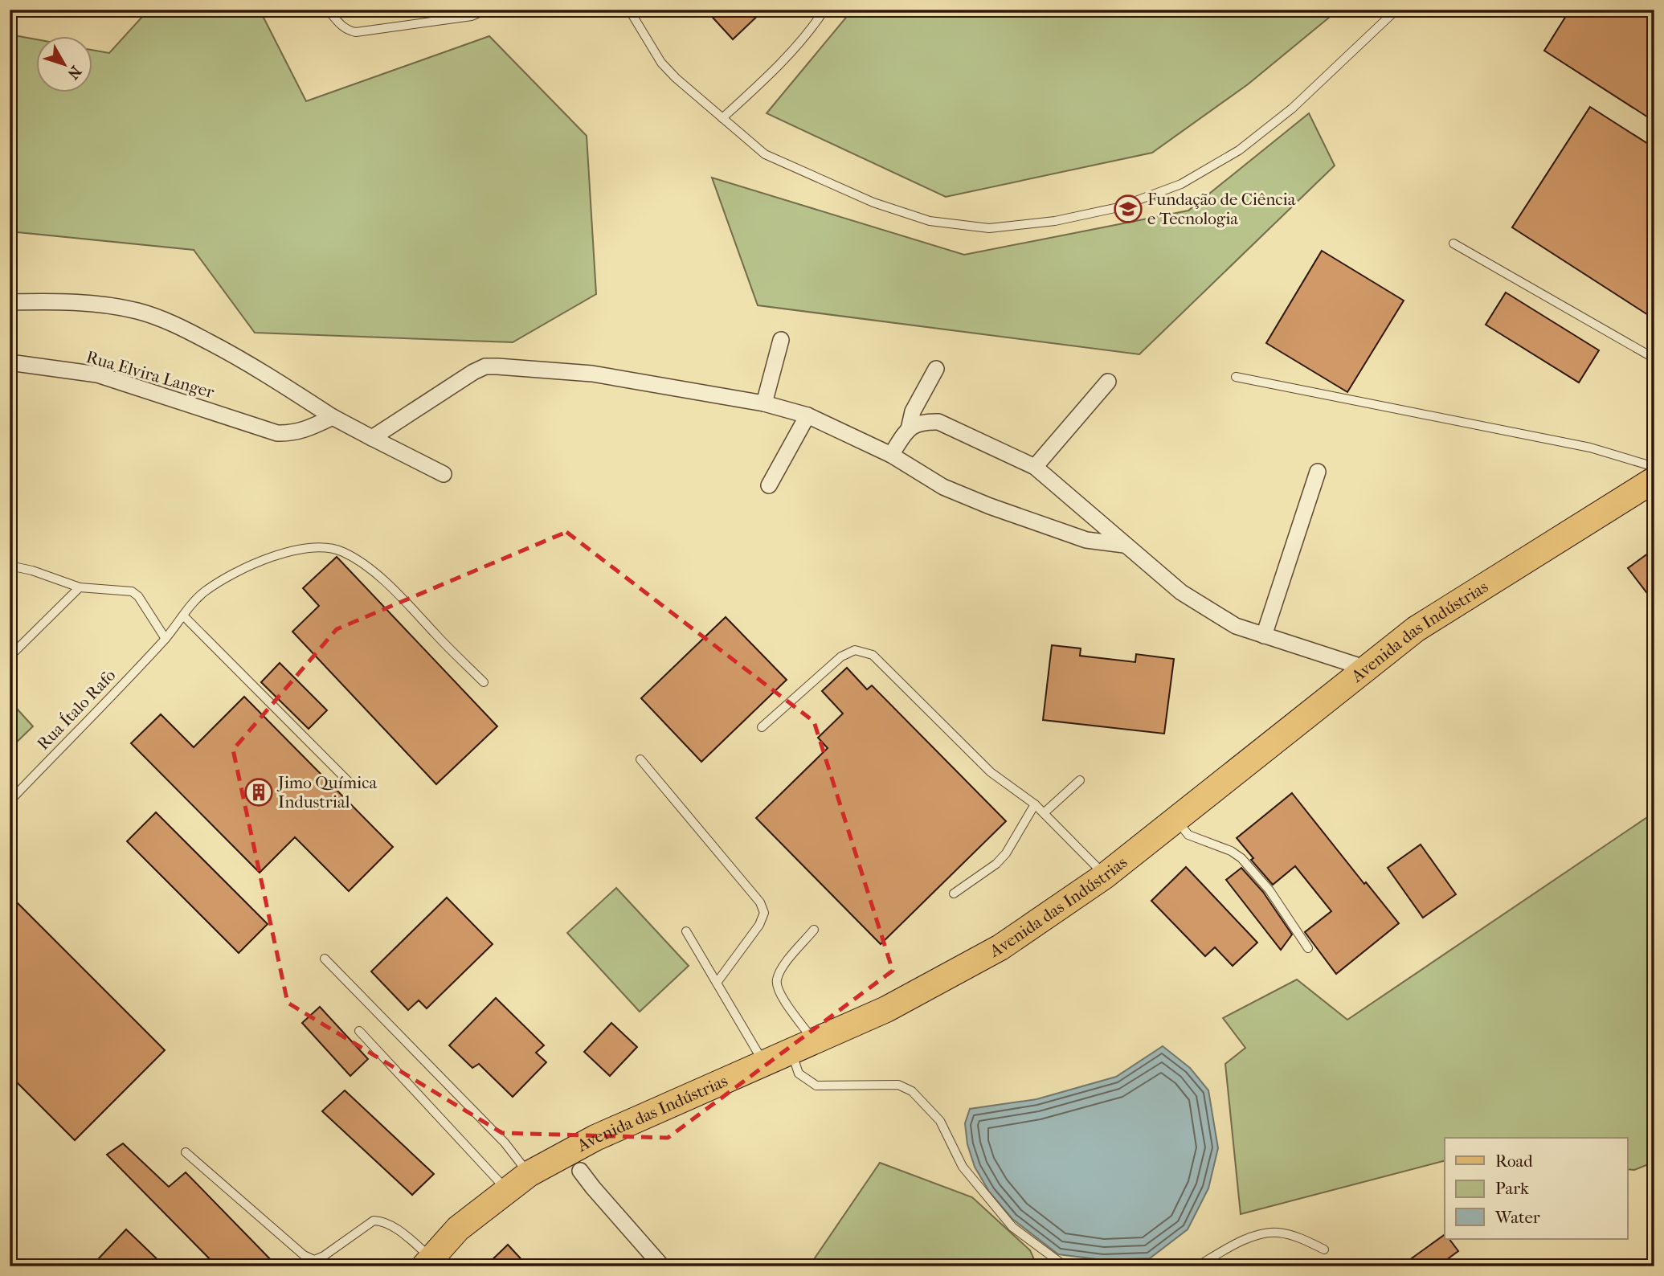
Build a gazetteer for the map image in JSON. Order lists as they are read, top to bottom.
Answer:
{
  "streets": {
    "main road": ["Avenida das Indústrias"],
    "street": ["Rua Elvira Langer"],
    "lane": ["Rua Ítalo Rafo"]
  },
  "places": {
    "school or university": ["Fundação de Ciência e Tecnologia"],
    "building": ["Jimo Química Industrial"]
  },
  "legend": ["Road", "Park", "Water"],
  "north": "bottom right"
}
